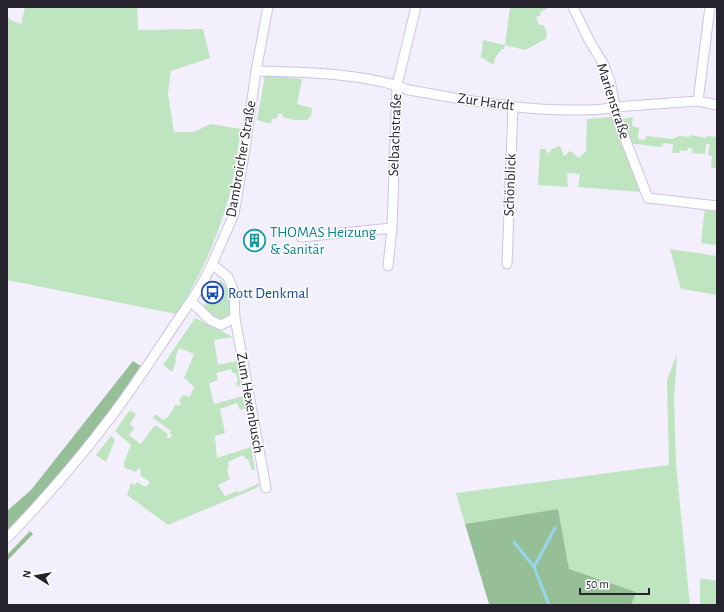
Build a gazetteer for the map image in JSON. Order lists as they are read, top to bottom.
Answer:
{
  "streets": {
    "street": [
      "Marienstraße",
      "Zur Hardt",
      "Selbachstraße",
      "Dambroicher Straße",
      "Schönblick",
      "Zum Hexenbusch"
    ]
  },
  "crossings": [
    ["Marienstraße", "Zur Hardt"],
    ["Zur Hardt", "Selbachstraße"],
    ["Zur Hardt", "Dambroicher Straße"],
    ["Zur Hardt", "Schönblick"],
    ["Dambroicher Straße", "Zum Hexenbusch"]
  ],
  "places": {
    "building": ["THOMAS Heizung & Sanitär"],
    "bus stop": ["Rott Denkmal"]
  },
  "scale_bar": "50 m",
  "north": "left"
}
